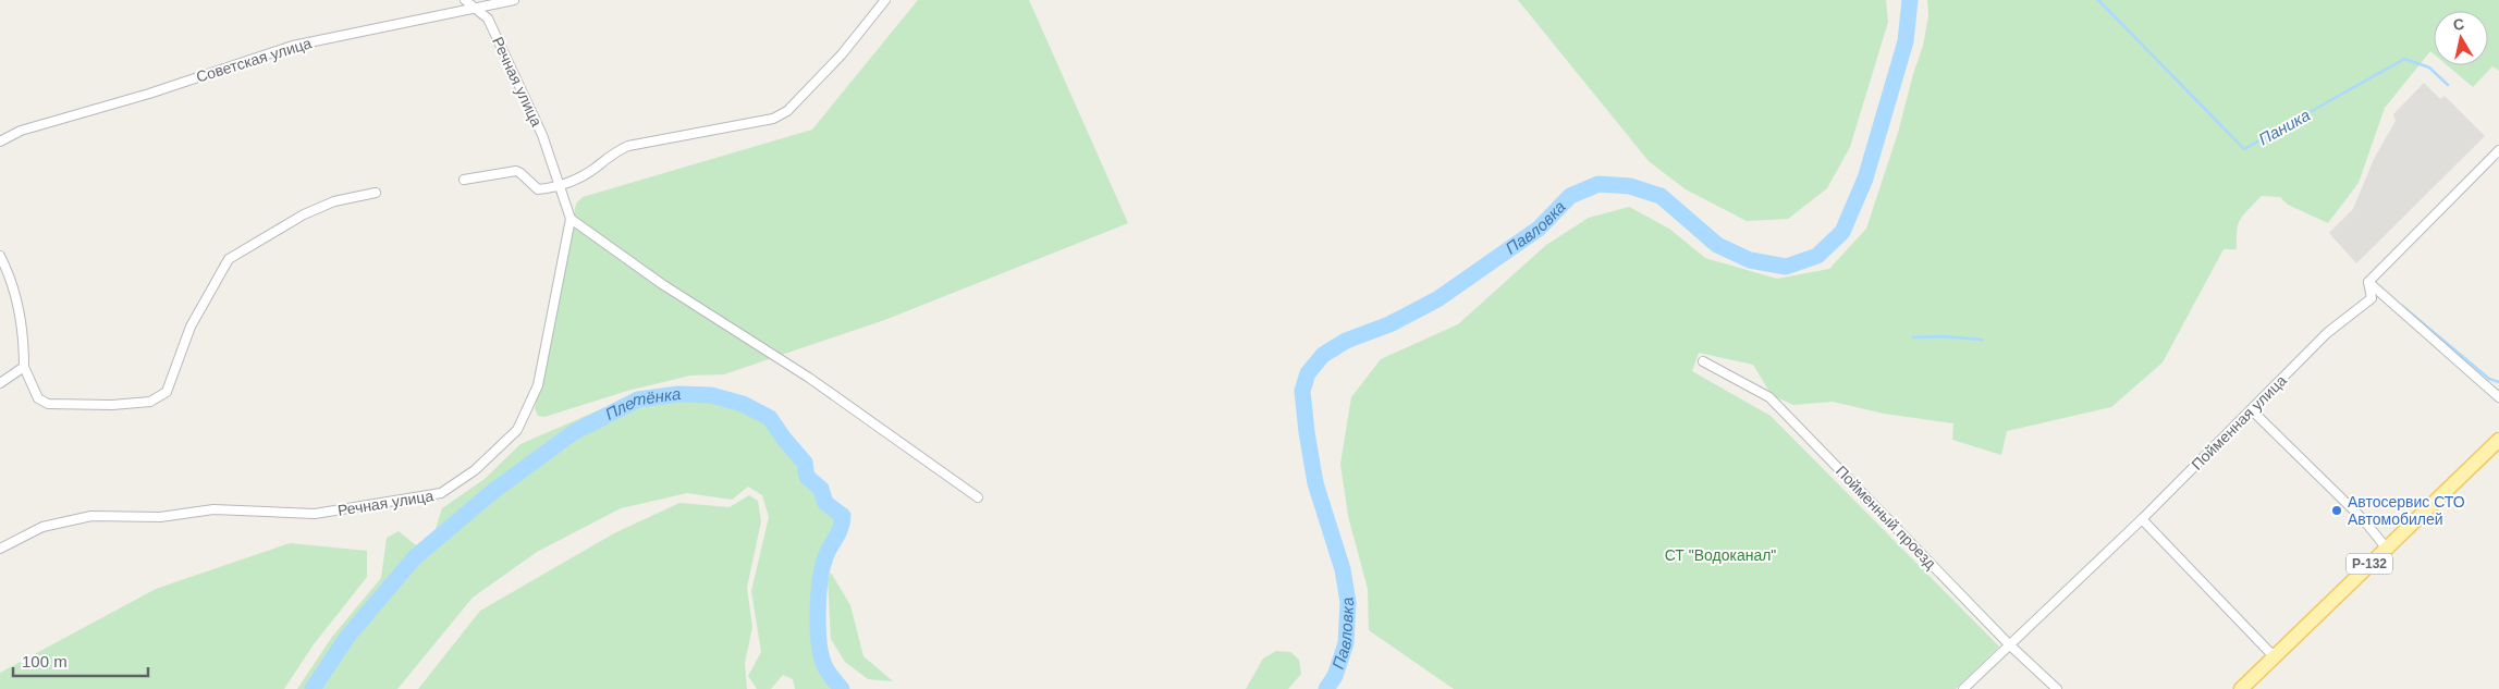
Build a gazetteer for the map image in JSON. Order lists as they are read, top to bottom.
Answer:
{
  "streets": {
    "main road": ["Р-132"],
    "street": [
      "Советская улица",
      "Речная улица",
      "Пойменная улица",
      "Пойменный проезд"
    ]
  },
  "crossings": [
    ["Советская улица", "Речная улица"],
    ["Пойменная улица", "Пойменный проезд"]
  ],
  "water": ["Паника", "Павловка", "Плетёнка"],
  "parks": ["СТ \"Водоканал\""],
  "places": ["Автосервис СТО Автомобилей"],
  "scale_bar": "100 m",
  "north": "top"
}
